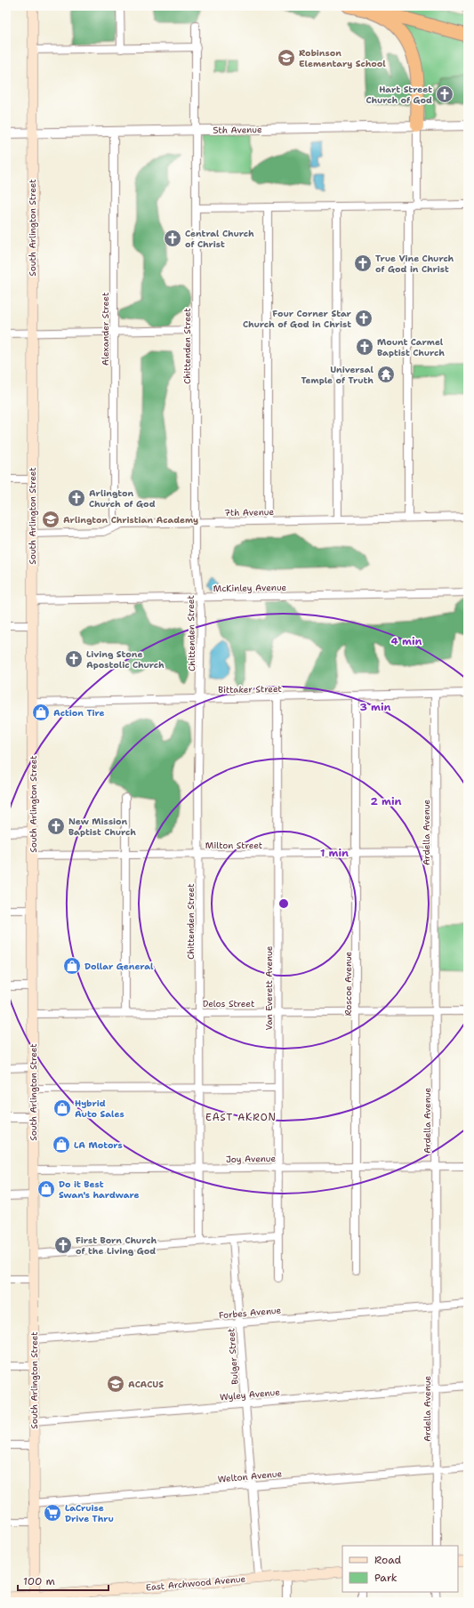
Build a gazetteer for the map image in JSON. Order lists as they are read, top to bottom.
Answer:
{
  "streets": {
    "main road": ["South Arlington Street", "East Archwood Avenue"],
    "street": [
      "5th Avenue",
      "Alexander Street",
      "Chittenden Street",
      "7th Avenue",
      "McKinley Avenue",
      "Bittaker Street",
      "Ardella Avenue",
      "Milton Street",
      "Roscoe Avenue",
      "Van Everett Avenue",
      "Delos Street",
      "Joy Avenue",
      "Forbes Avenue",
      "Bulger Street",
      "Wyley Avenue",
      "Welton Avenue"
    ]
  },
  "crossings": [
    ["5th Avenue", "South Arlington Street"],
    ["5th Avenue", "Alexander Street"],
    ["5th Avenue", "Chittenden Street"],
    ["South Arlington Street", "7th Avenue"],
    ["South Arlington Street", "McKinley Avenue"],
    ["South Arlington Street", "Bittaker Street"],
    ["South Arlington Street", "Milton Street"],
    ["South Arlington Street", "Delos Street"],
    ["South Arlington Street", "Joy Avenue"],
    ["South Arlington Street", "Forbes Avenue"],
    ["South Arlington Street", "Wyley Avenue"],
    ["South Arlington Street", "Welton Avenue"],
    ["South Arlington Street", "East Archwood Avenue"],
    ["Alexander Street", "7th Avenue"],
    ["Chittenden Street", "7th Avenue"],
    ["Chittenden Street", "McKinley Avenue"],
    ["Chittenden Street", "Bittaker Street"],
    ["Chittenden Street", "Milton Street"],
    ["Chittenden Street", "Delos Street"],
    ["Chittenden Street", "Joy Avenue"],
    ["Bittaker Street", "Ardella Avenue"],
    ["Bittaker Street", "Roscoe Avenue"],
    ["Bittaker Street", "Van Everett Avenue"],
    ["Ardella Avenue", "Milton Street"],
    ["Ardella Avenue", "Delos Street"],
    ["Ardella Avenue", "Joy Avenue"],
    ["Ardella Avenue", "Forbes Avenue"],
    ["Ardella Avenue", "Wyley Avenue"],
    ["Ardella Avenue", "Welton Avenue"],
    ["Milton Street", "Roscoe Avenue"],
    ["Milton Street", "Van Everett Avenue"],
    ["Roscoe Avenue", "Delos Street"],
    ["Roscoe Avenue", "Joy Avenue"],
    ["Van Everett Avenue", "Delos Street"],
    ["Van Everett Avenue", "Joy Avenue"],
    ["Forbes Avenue", "Bulger Street"],
    ["Bulger Street", "Wyley Avenue"],
    ["Bulger Street", "Welton Avenue"],
    ["Bulger Street", "East Archwood Avenue"]
  ],
  "districts": ["EAST AKRON"],
  "places": {
    "school or university": ["Robinson Elementary School", "Arlington Christian Academy", "ACACUS"],
    "church": [
      "Hart Street Church of God",
      "Central Church of Christ",
      "True Vine Church of God in Christ",
      "Four Corner Star Church of God in Christ",
      "Mount Carmel Baptist Church",
      "Arlington Church of God",
      "Living Stone Apostolic Church",
      "New Mission Baptist Church",
      "First Born Church of the Living God"
    ],
    "temple": ["Universal Temple of Truth"],
    "shop": [
      "Action Tire",
      "Dollar General",
      "Hybrid Auto Sales",
      "LA Motors",
      "Do it Best Swan's hardware"
    ],
    "supermarket": ["LaCruise Drive Thru"]
  },
  "legend": ["Road", "Park"],
  "scale_bar": "100 m",
  "rings": [
    "4 min",
    "3 min",
    "2 min",
    "1 min"
  ]
}
